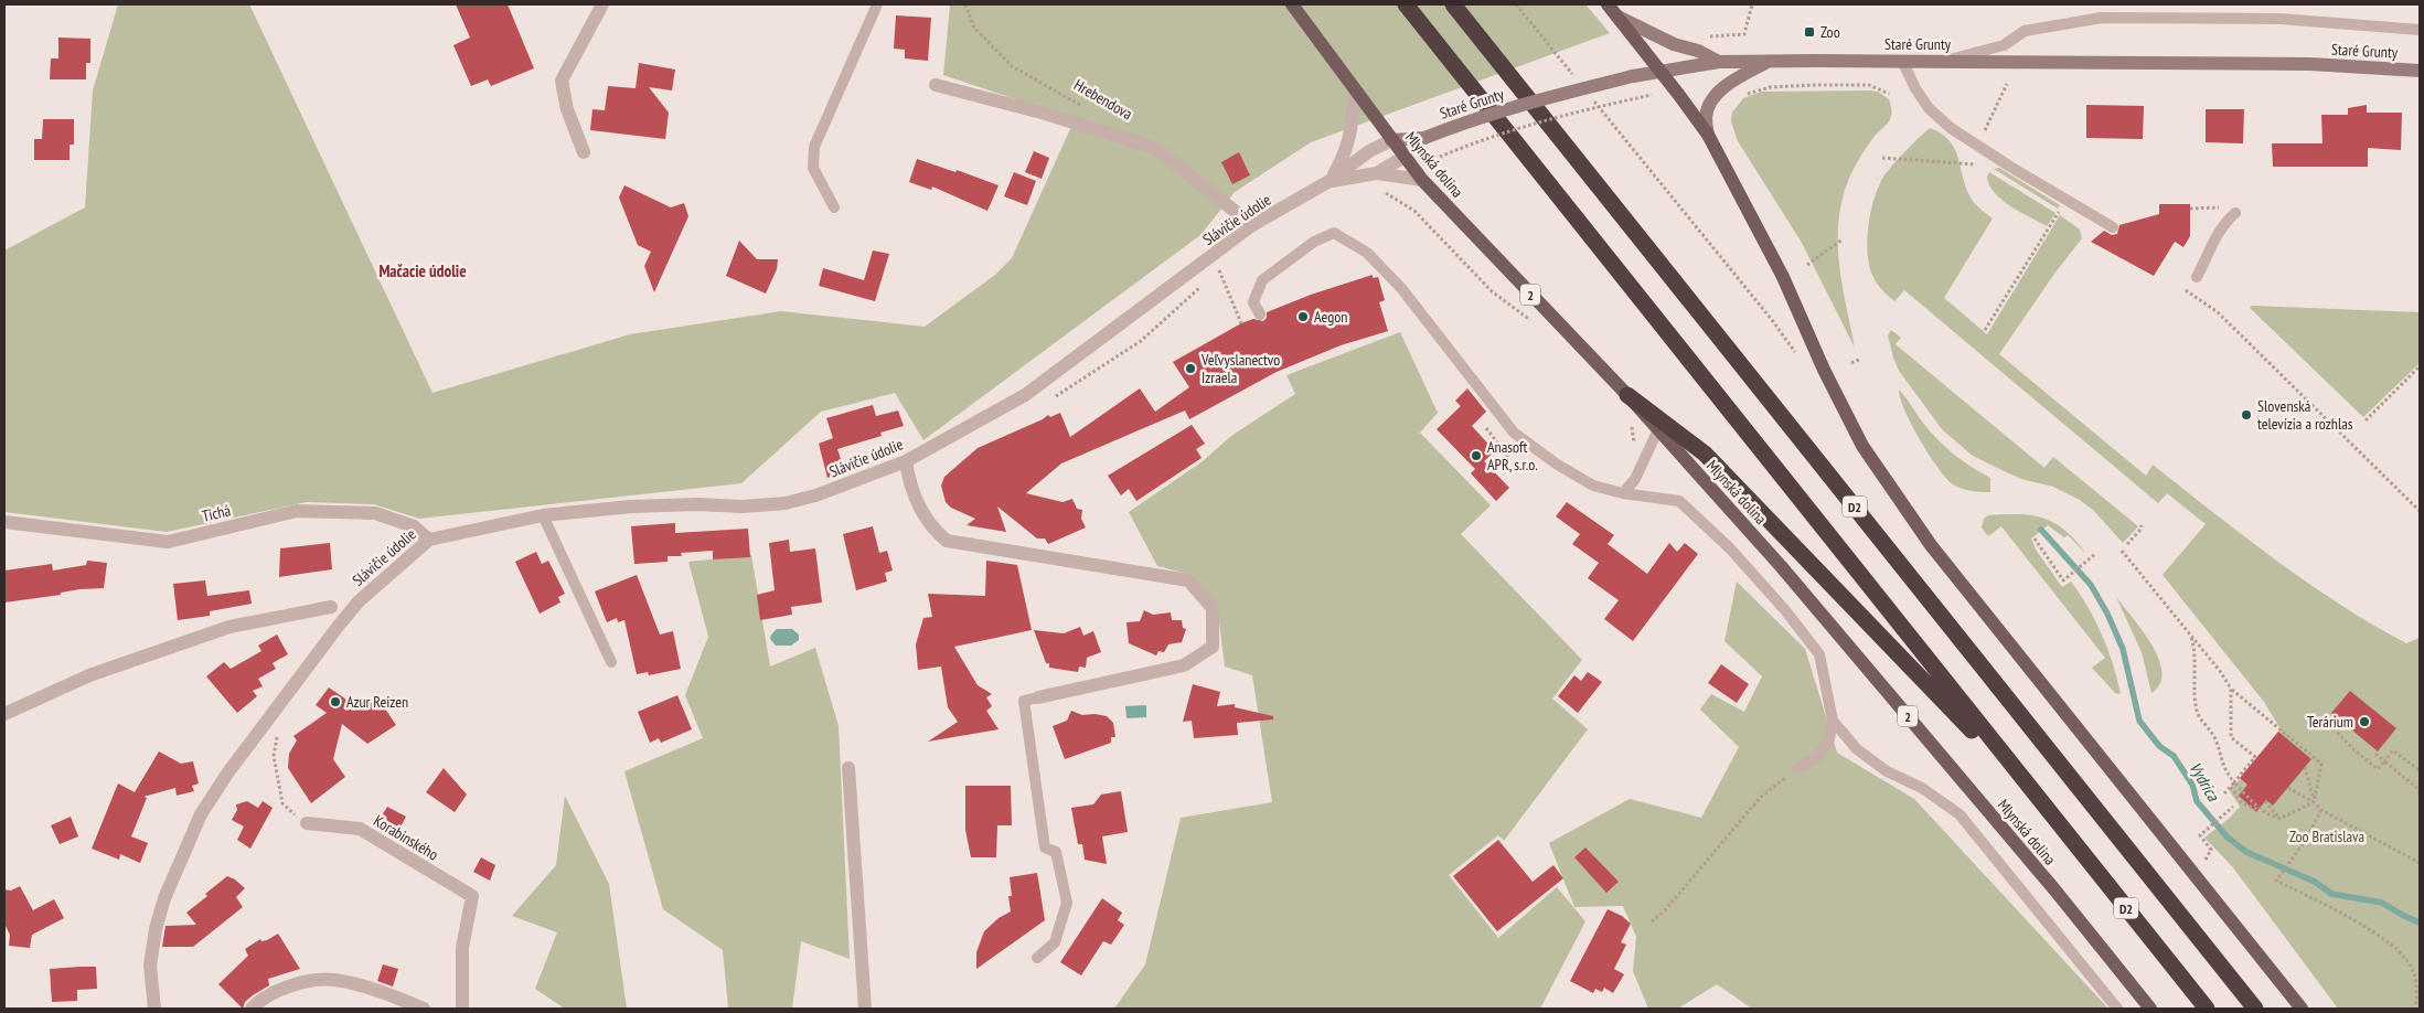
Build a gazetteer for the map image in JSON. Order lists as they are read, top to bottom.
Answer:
{
  "streets": {
    "highway": ["D2"],
    "main road": ["Mlynská dolina", "2"],
    "street": [
      "Staré Grunty",
      "Slávičie údolie",
      "Tichá",
      "Korabinského"
    ],
    "path": ["Hrebendova"]
  },
  "crossings": [
    ["Staré Grunty", "Mlynská dolina"],
    ["Staré Grunty", "Slávičie údolie"],
    ["Mlynská dolina", "Slávičie údolie"],
    ["Slávičie údolie", "Tichá"]
  ],
  "districts": ["Mačacie údolie"],
  "water": ["Vydrica"],
  "parks": ["Zoo Bratislava"],
  "places": {
    "transit": ["Zoo"],
    "other": [
      "Aegon",
      "Veľvyslanectvo Izraela",
      "Slovenská televízia a rozhlas",
      "Anasoft APR, s.r.o.",
      "Azur Reizen",
      "Terárium"
    ]
  }
}
